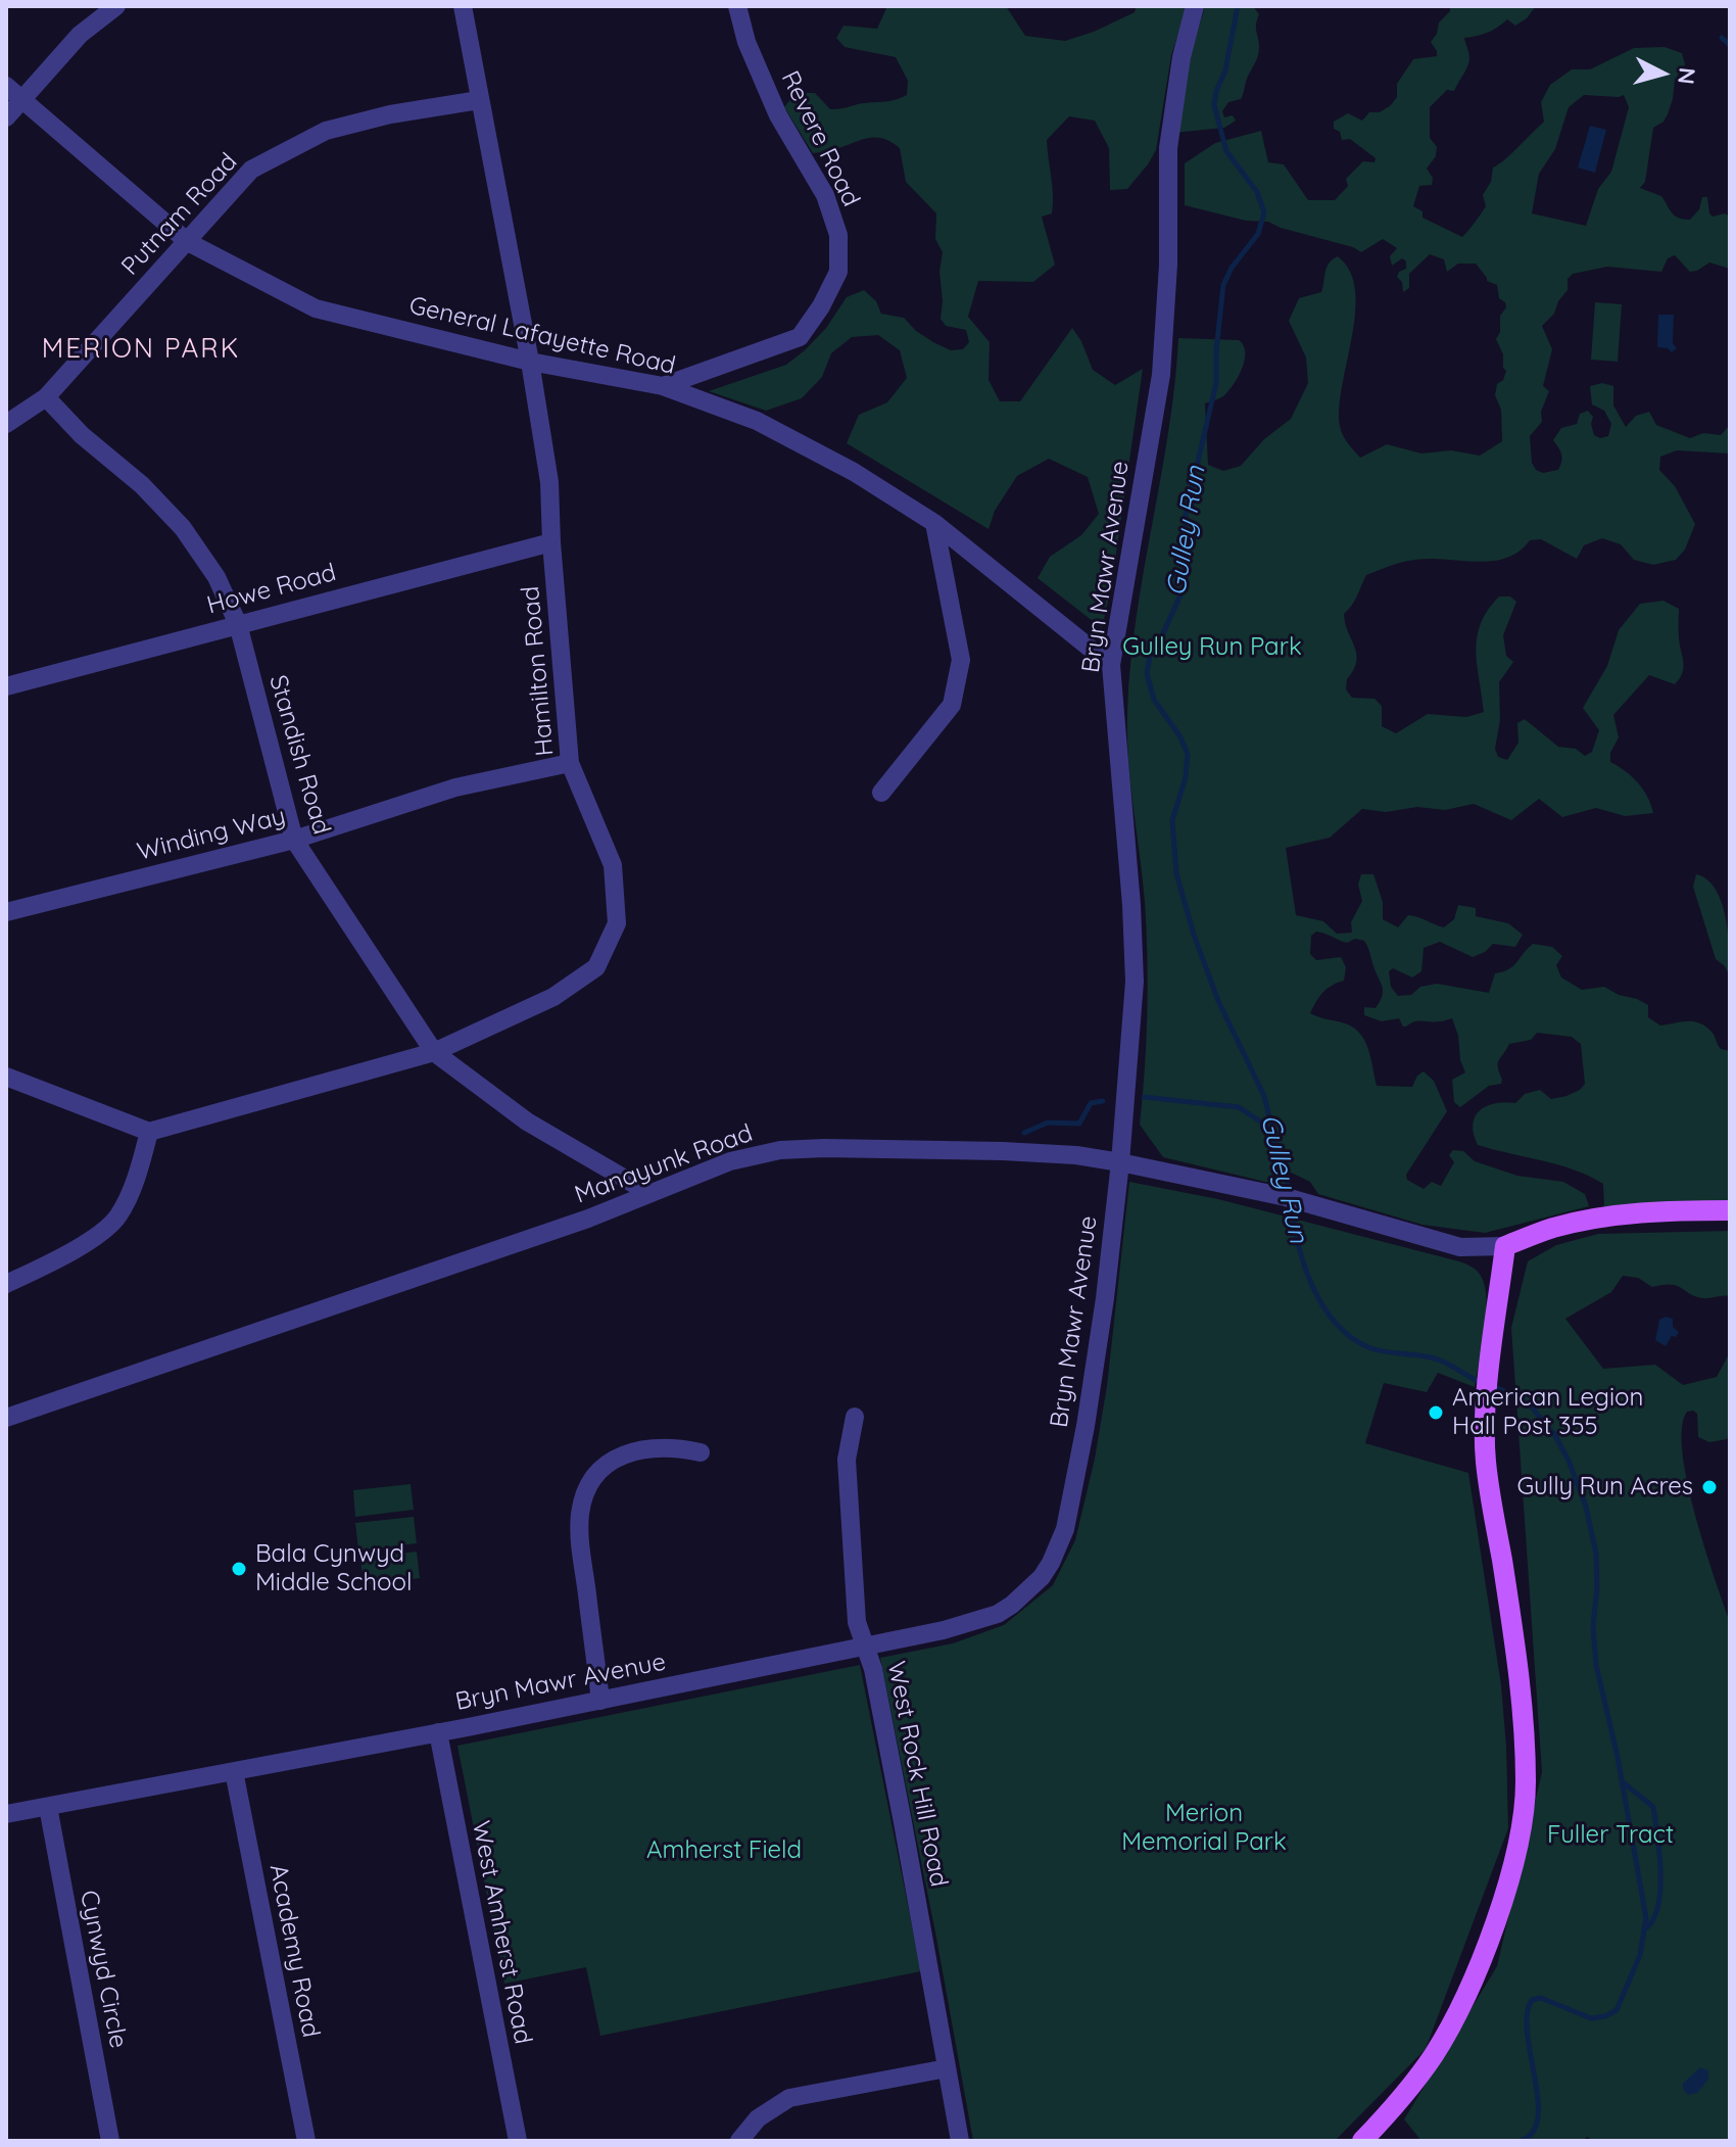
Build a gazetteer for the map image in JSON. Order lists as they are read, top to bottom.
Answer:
{
  "streets": {
    "street": [
      "Revere Road",
      "Putnam Road",
      "General Lafayette Road",
      "Bryn Mawr Avenue",
      "Howe Road",
      "Hamilton Road",
      "Standish Road",
      "Winding Way",
      "Manayunk Road",
      "West Rock Hill Road",
      "West Amherst Road",
      "Academy Road",
      "Cynwyd Circle"
    ]
  },
  "crossings": [
    ["Revere Road", "General Lafayette Road"],
    ["Putnam Road", "General Lafayette Road"],
    ["Putnam Road", "Hamilton Road"],
    ["Putnam Road", "Standish Road"],
    ["General Lafayette Road", "Bryn Mawr Avenue"],
    ["General Lafayette Road", "Hamilton Road"],
    ["Bryn Mawr Avenue", "Manayunk Road"],
    ["Bryn Mawr Avenue", "West Rock Hill Road"],
    ["Bryn Mawr Avenue", "West Amherst Road"],
    ["Bryn Mawr Avenue", "Academy Road"],
    ["Bryn Mawr Avenue", "Cynwyd Circle"],
    ["Howe Road", "Hamilton Road"],
    ["Howe Road", "Standish Road"],
    ["Hamilton Road", "Standish Road"],
    ["Hamilton Road", "Winding Way"],
    ["Standish Road", "Winding Way"],
    ["Standish Road", "Manayunk Road"]
  ],
  "districts": ["MERION PARK"],
  "water": ["Gulley Run"],
  "parks": [
    "Gulley Run Park",
    "Merion Memorial Park",
    "Fuller Tract",
    "Amherst Field"
  ],
  "places": ["American Legion Hall Post 355", "Gully Run Acres", "Bala Cynwyd Middle School"],
  "north": "right"
}
